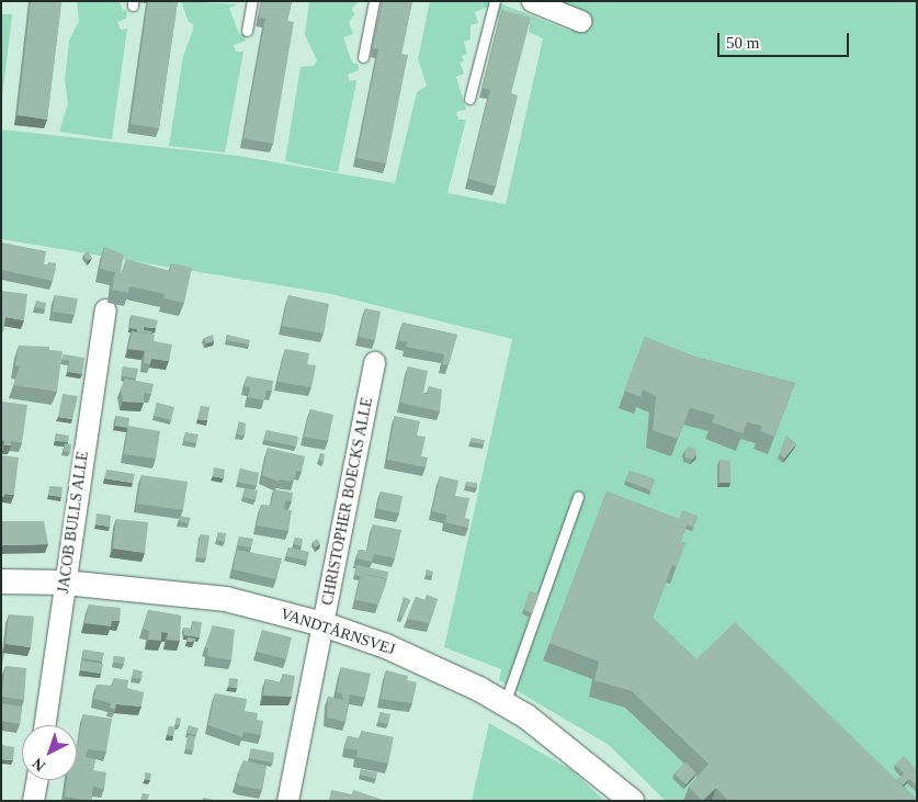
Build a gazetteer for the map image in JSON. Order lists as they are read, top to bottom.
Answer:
{
  "streets": {
    "street": ["CHRISTOPHER BOECKS ALLE", "JACOB BULLS ALLE", "VANDTÅRNSVEJ"]
  },
  "crossings": [
    ["CHRISTOPHER BOECKS ALLE", "VANDTÅRNSVEJ"],
    ["JACOB BULLS ALLE", "VANDTÅRNSVEJ"]
  ],
  "scale_bar": "50 m",
  "north": "bottom left"
}
